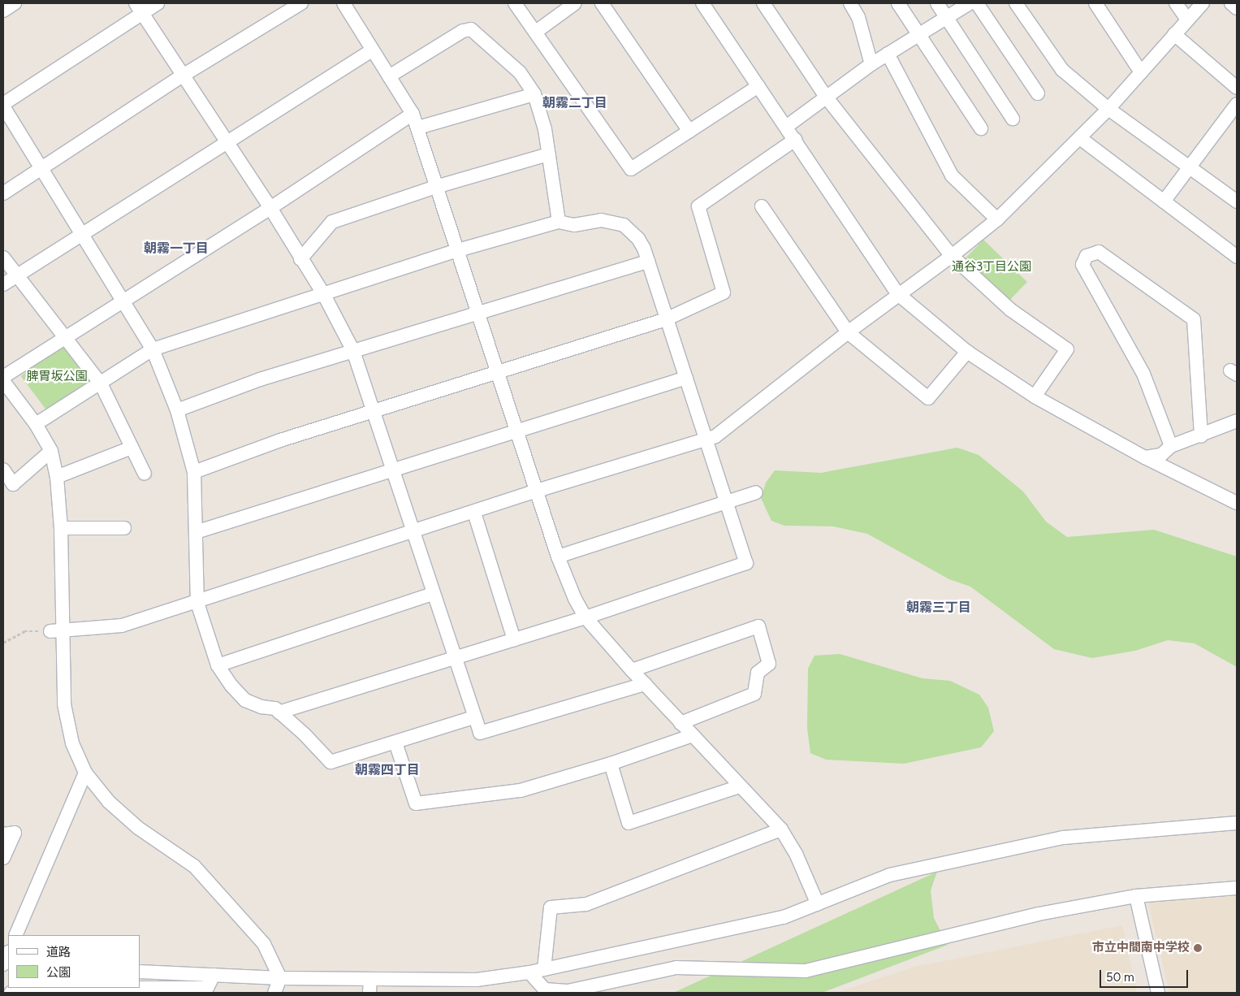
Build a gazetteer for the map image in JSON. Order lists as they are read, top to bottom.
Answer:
{
  "districts": [
    "朝霧二丁目",
    "朝霧一丁目",
    "朝霧三丁目",
    "朝霧四丁目"
  ],
  "parks": ["通谷3丁目公園", "脾胃坂公園"],
  "places": ["市立中間南中学校"],
  "legend": ["道路", "公園"],
  "scale_bar": "50 m"
}
